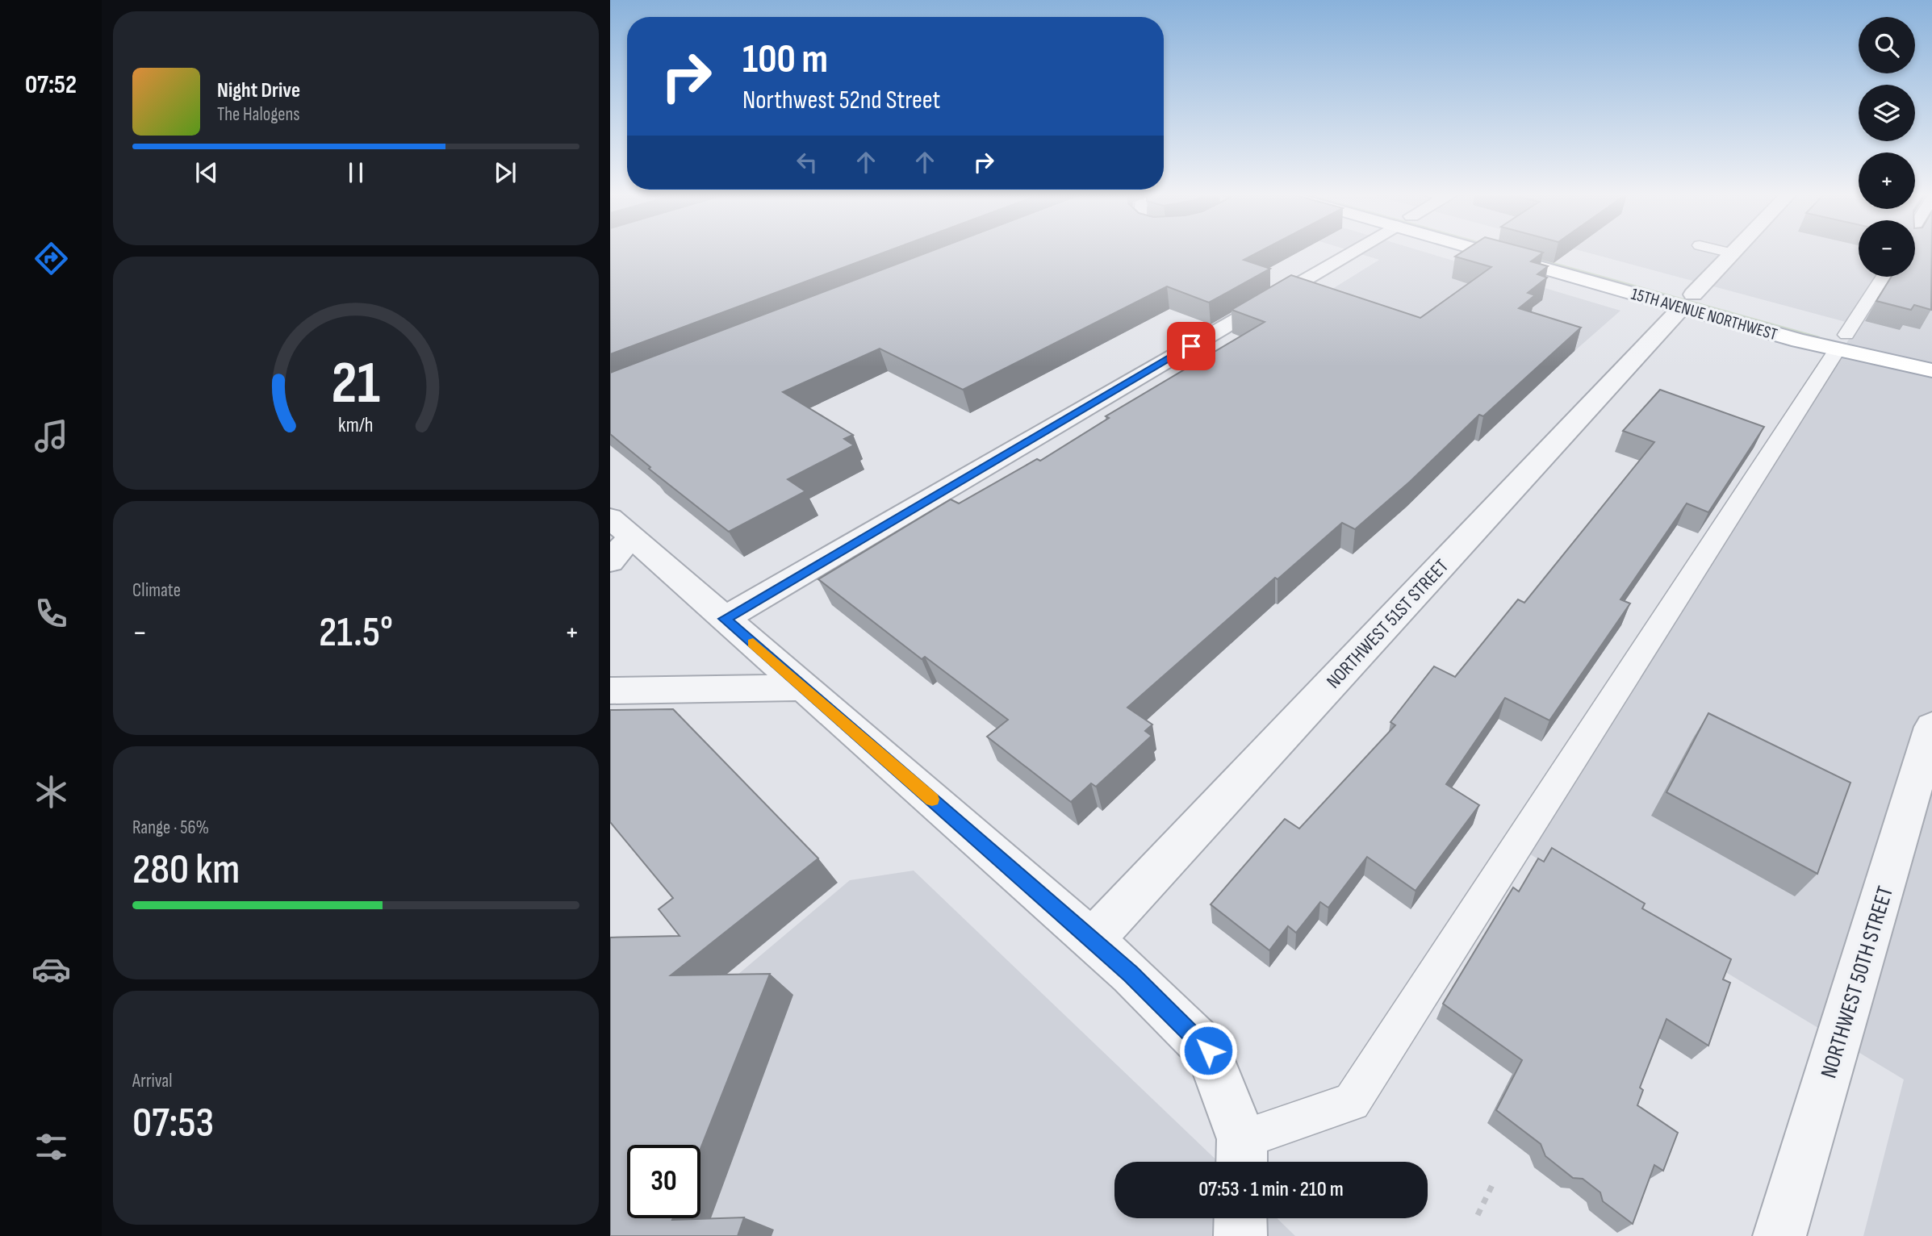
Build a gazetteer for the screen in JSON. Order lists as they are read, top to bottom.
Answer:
{
  "streets": {
    "main road": ["15TH AVENUE NORTHWEST"],
    "street": ["NORTHWEST 51ST STREET", "NORTHWEST 50TH STREET"]
  },
  "crossings": [
    ["15TH AVENUE NORTHWEST", "NORTHWEST 51ST STREET"]
  ],
  "page": {
    "tabs": "07:52",
    "map_buttons": ["+", "−"],
    "turn": ["100 m", "Northwest 52nd Street"],
    "song": ["Night Drive", "The Halogens"],
    "tile": [
      "Climate",
      ["Range · 56%", "280 km"],
      ["Arrival", "07:53"]
    ],
    "heat": ["−", "21.5°", "+"],
    "limit": "30",
    "trip": "07:53 · 1 min · 210 m",
    "gauge": ["21", "km/h"]
  }
}
